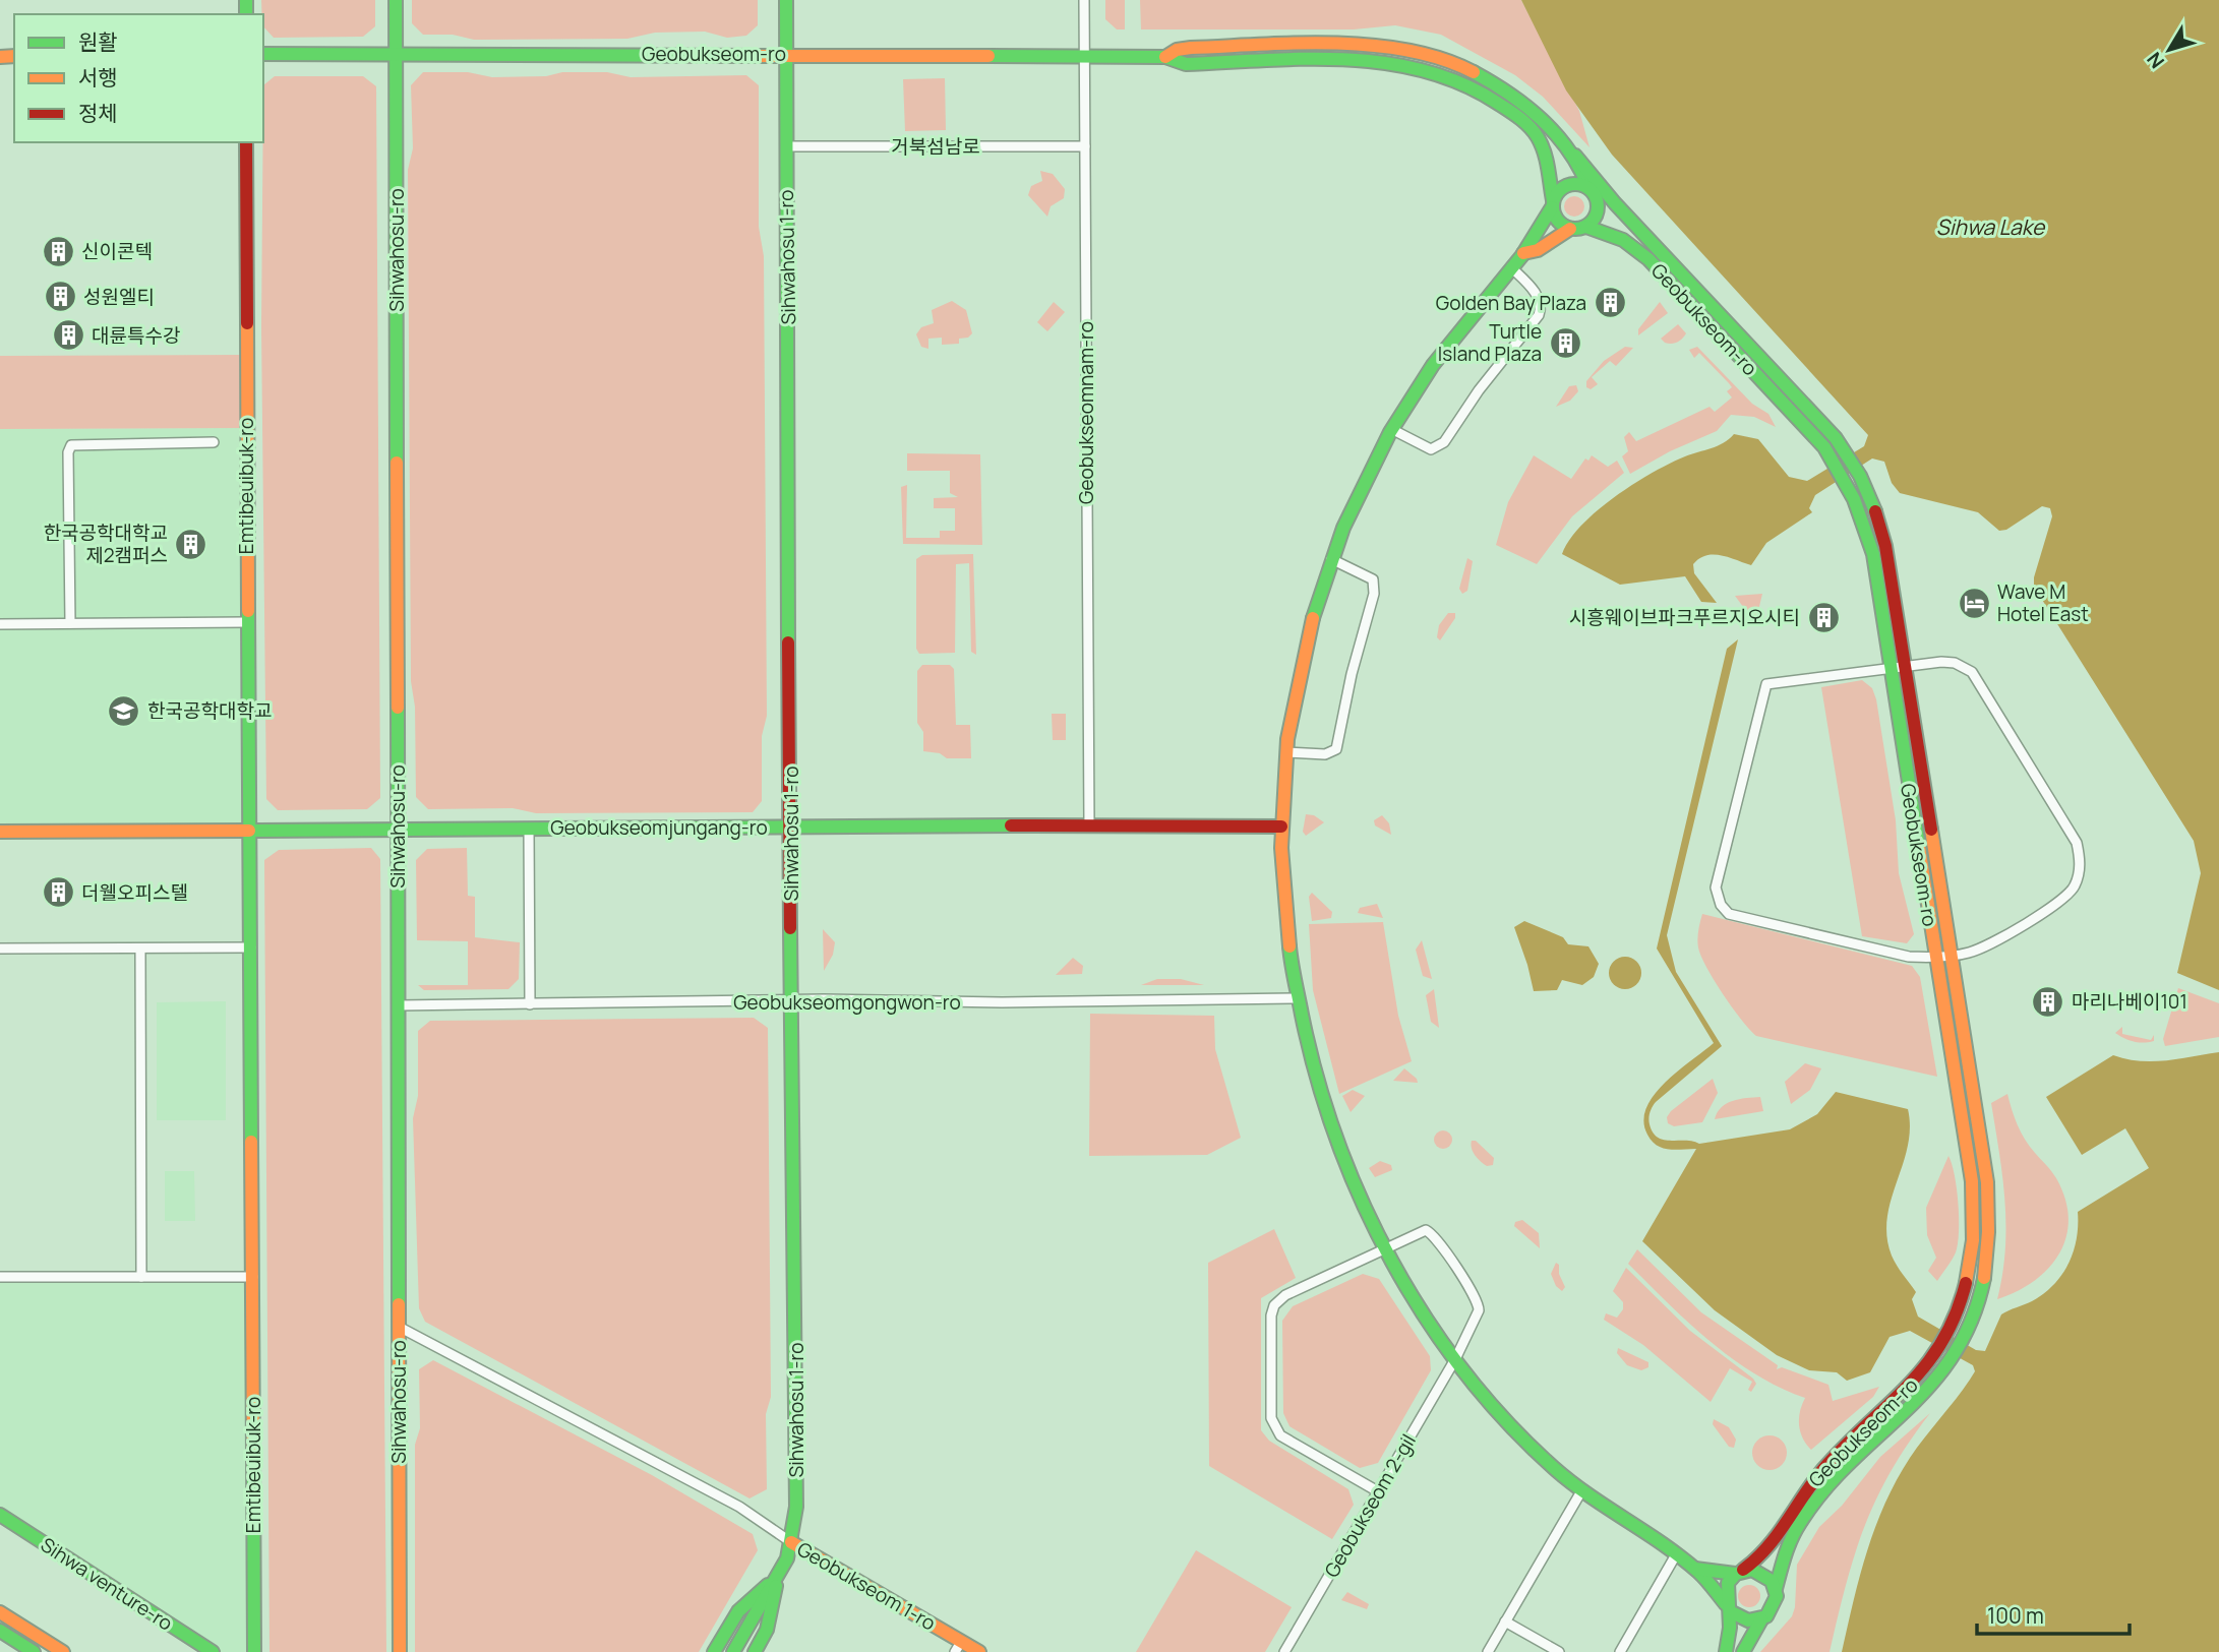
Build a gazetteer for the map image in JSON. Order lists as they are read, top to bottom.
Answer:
{
  "streets": {
    "street": [
      "Geobukseom-ro",
      "거북섬남로",
      "Sihwahosu-ro",
      "Sihwahosu 1-ro",
      "Geobukseomnam-ro",
      "Emtibeuibuk-ro",
      "Geobukseomjungang-ro",
      "Geobukseomgongwon-ro",
      "Geobukseom 2-gil",
      "Sihwa venture-ro",
      "Geobukseom 1-ro"
    ]
  },
  "crossings": [
    ["Geobukseom-ro", "Sihwahosu-ro"],
    ["Geobukseom-ro", "Sihwahosu 1-ro"],
    ["Geobukseom-ro", "Geobukseomnam-ro"],
    ["거북섬남로", "Sihwahosu 1-ro"],
    ["거북섬남로", "Geobukseomnam-ro"],
    ["Sihwahosu-ro", "Geobukseomjungang-ro"],
    ["Sihwahosu-ro", "Geobukseomgongwon-ro"],
    ["Sihwahosu 1-ro", "Geobukseomjungang-ro"],
    ["Sihwahosu 1-ro", "Geobukseomgongwon-ro"],
    ["Sihwahosu 1-ro", "Geobukseom 1-ro"],
    ["Geobukseomnam-ro", "Geobukseomjungang-ro"],
    ["Emtibeuibuk-ro", "Geobukseomjungang-ro"]
  ],
  "water": ["Sihwa Lake"],
  "places": {
    "building": [
      "신이콘텍",
      "성원엘티",
      "Golden Bay Plaza",
      "대륜특수강",
      "Turtle Island Plaza",
      "한국공학대학교 제2캠퍼스",
      "시흥웨이브파크푸르지오시티",
      "더웰오피스텔",
      "마리나베이101"
    ],
    "hotel": ["Wave M Hotel East"],
    "school or university": ["한국공학대학교"]
  },
  "legend": ["원활", "서행", "정체"],
  "scale_bar": "100 m",
  "north": "bottom left"
}
